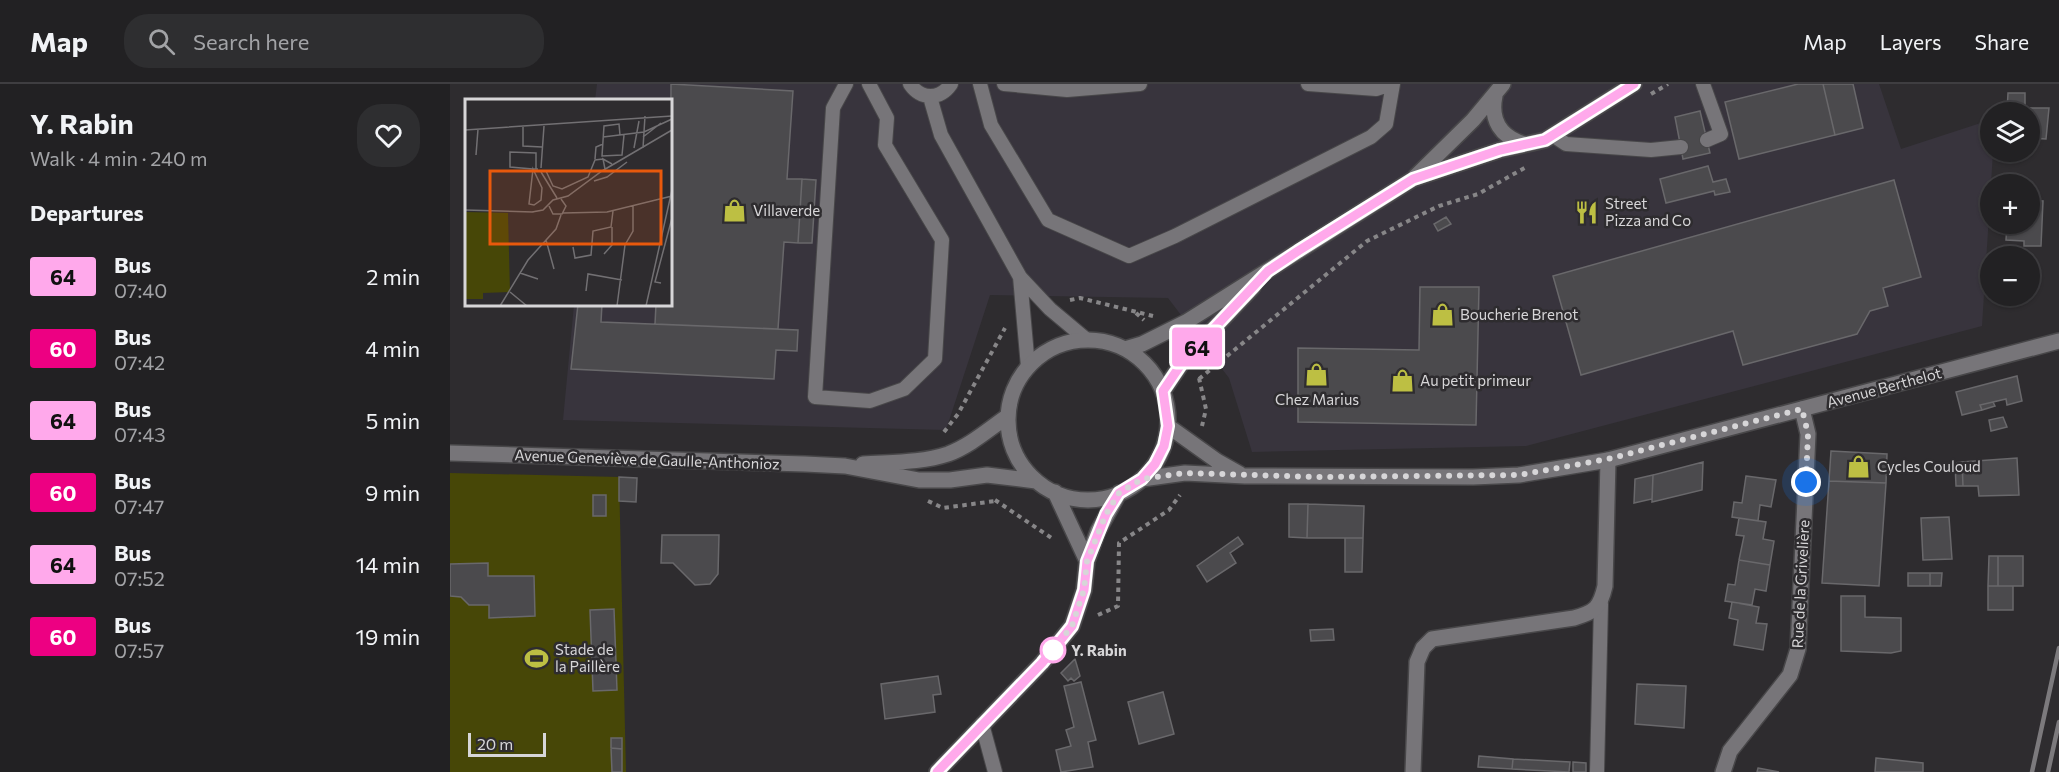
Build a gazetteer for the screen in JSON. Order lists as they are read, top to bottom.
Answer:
{
  "streets": {
    "main road": ["Avenue Berthelot", "Avenue Geneviève de Gaulle-Anthonioz", "Rue de la Grivelière"]
  },
  "crossings": [
    ["Avenue Berthelot", "Avenue Geneviève de Gaulle-Anthonioz"],
    ["Avenue Berthelot", "Rue de la Grivelière"]
  ],
  "places": {
    "shop": [
      "Villaverde",
      "Boucherie Brenot",
      "Chez Marius",
      "Au petit primeur",
      "Cycles Couloud"
    ],
    "restaurant": ["Street Pizza and Co"],
    "other": ["Y. Rabin"],
    "sports": ["Stade de la Paillère"]
  },
  "lines": ["bus line 64"],
  "scale_bar": "20 m",
  "page": {
    "header": "Map",
    "search": "Search here",
    "nav": ["Map", "Layers", "Share"],
    "heading": [
      ["Y. Rabin", "Walk · 4 min · 240 m"],
      "Departures"
    ],
    "on_map": "64",
    "map_buttons": ["+", "−"],
    "list": [
      {
        "mark": "64",
        "name": "Bus",
        "note": "07:40",
        "value": "2 min"
      },
      {
        "mark": "60",
        "name": "Bus",
        "note": "07:42",
        "value": "4 min"
      },
      {
        "mark": "64",
        "name": "Bus",
        "note": "07:43",
        "value": "5 min"
      },
      {
        "mark": "60",
        "name": "Bus",
        "note": "07:47",
        "value": "9 min"
      },
      {
        "mark": "64",
        "name": "Bus",
        "note": "07:52",
        "value": "14 min"
      },
      {
        "mark": "60",
        "name": "Bus",
        "note": "07:57",
        "value": "19 min"
      }
    ],
    "scale": "20 m"
  }
}
